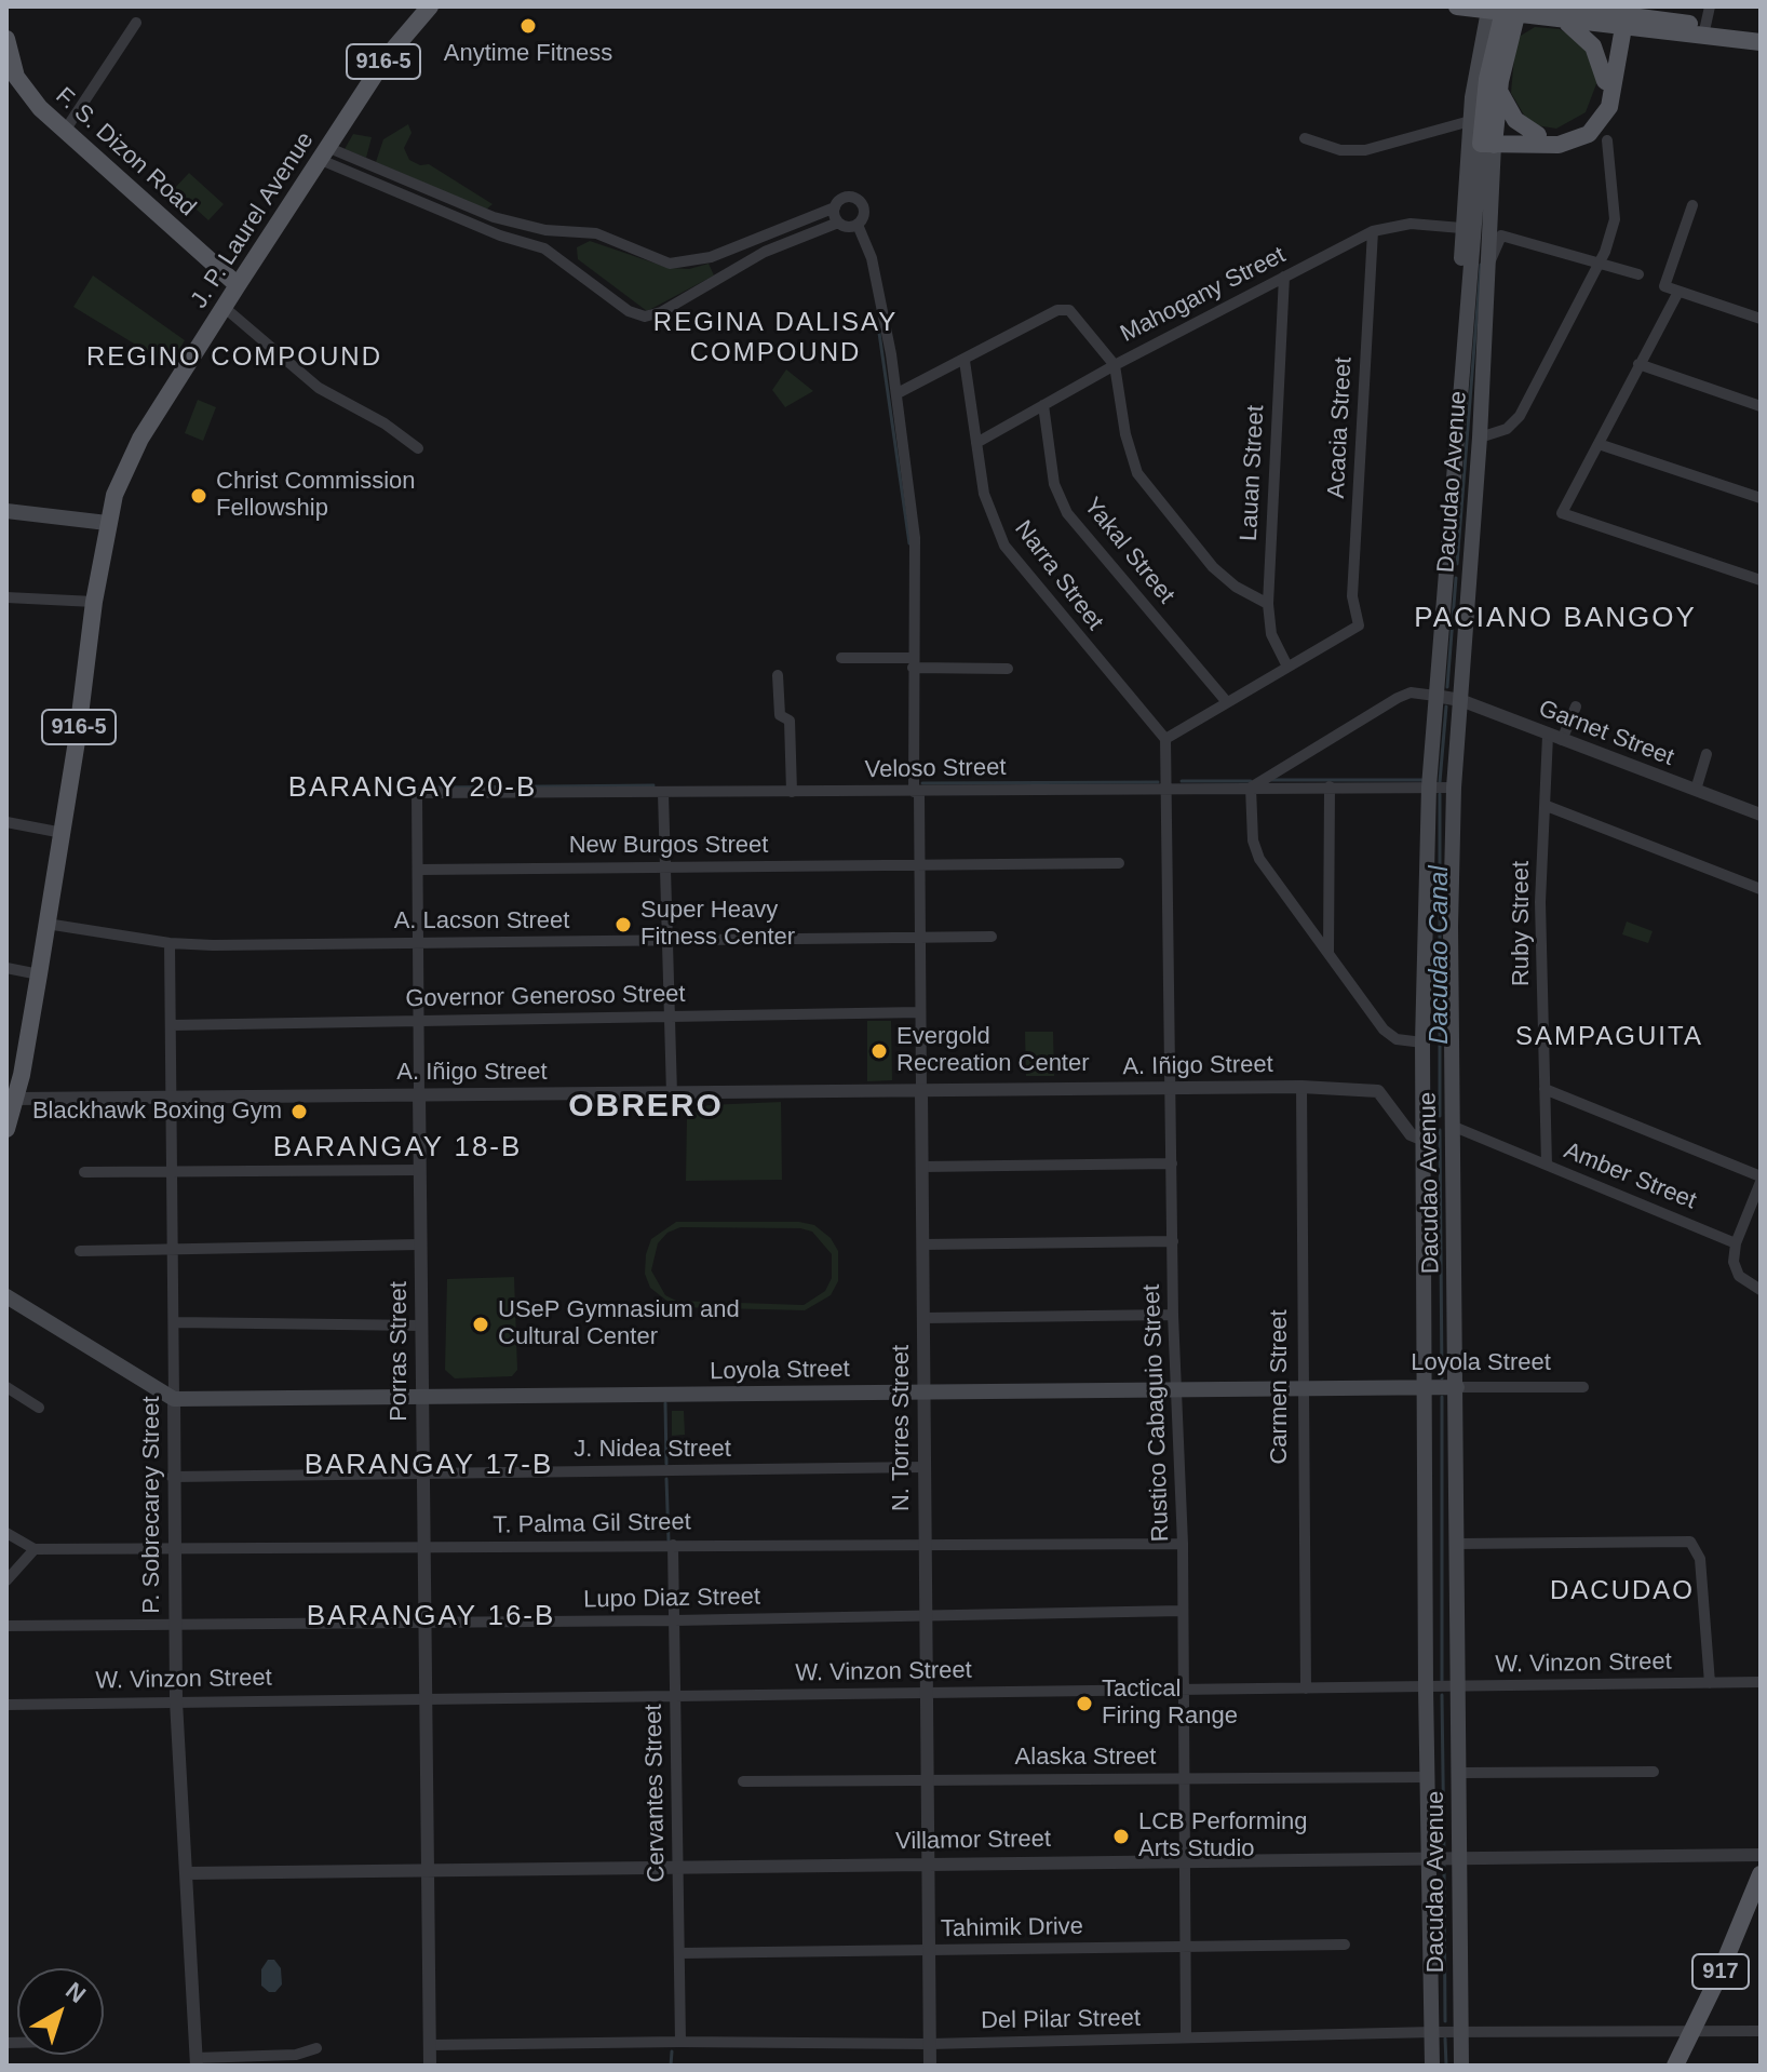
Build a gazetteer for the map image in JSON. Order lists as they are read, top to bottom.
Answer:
{
  "streets": {
    "main road": [
      "916-5",
      "F. S. Dizon Road",
      "J. P. Laurel Avenue",
      "Dacudao Avenue",
      "Loyola Street",
      "917"
    ],
    "street": [
      "Mahogany Street",
      "Acacia Street",
      "Lauan Street",
      "Yakal Street",
      "Narra Street",
      "Garnet Street",
      "Veloso Street",
      "New Burgos Street",
      "A. Lacson Street",
      "Ruby Street",
      "Governor Generoso Street",
      "A. Iñigo Street",
      "Amber Street",
      "Porras Street",
      "Carmen Street",
      "Rustico Cabaguio Street",
      "N. Torres Street",
      "J. Nidea Street",
      "P. Sobrecarey Street",
      "T. Palma Gil Street",
      "Lupo Diaz Street",
      "W. Vinzon Street",
      "Alaska Street",
      "Cervantes Street",
      "Villamor Street",
      "Tahimik Drive",
      "Del Pilar Street"
    ]
  },
  "crossings": [
    ["F. S. Dizon Road", "J. P. Laurel Avenue"],
    ["J. P. Laurel Avenue", "A. Lacson Street"],
    ["J. P. Laurel Avenue", "A. Iñigo Street"],
    ["Mahogany Street", "Acacia Street"],
    ["Mahogany Street", "Lauan Street"],
    ["Mahogany Street", "Dacudao Avenue"],
    ["Mahogany Street", "Yakal Street"],
    ["Mahogany Street", "Narra Street"],
    ["Acacia Street", "Lauan Street"],
    ["Dacudao Avenue", "Garnet Street"],
    ["Dacudao Avenue", "Veloso Street"],
    ["Dacudao Avenue", "A. Iñigo Street"],
    ["Dacudao Avenue", "Amber Street"],
    ["Dacudao Avenue", "Loyola Street"],
    ["Dacudao Avenue", "W. Vinzon Street"],
    ["Dacudao Avenue", "Alaska Street"],
    ["Dacudao Avenue", "Villamor Street"],
    ["Dacudao Avenue", "Del Pilar Street"],
    ["Narra Street", "Rustico Cabaguio Street"],
    ["Garnet Street", "Ruby Street"],
    ["Veloso Street", "Porras Street"],
    ["Veloso Street", "Rustico Cabaguio Street"],
    ["Veloso Street", "N. Torres Street"],
    ["New Burgos Street", "Porras Street"],
    ["New Burgos Street", "N. Torres Street"],
    ["A. Lacson Street", "Porras Street"],
    ["A. Lacson Street", "N. Torres Street"],
    ["A. Lacson Street", "P. Sobrecarey Street"],
    ["Ruby Street", "Amber Street"],
    ["Governor Generoso Street", "Porras Street"],
    ["Governor Generoso Street", "N. Torres Street"],
    ["Governor Generoso Street", "P. Sobrecarey Street"],
    ["A. Iñigo Street", "Porras Street"],
    ["A. Iñigo Street", "Carmen Street"],
    ["A. Iñigo Street", "Rustico Cabaguio Street"],
    ["A. Iñigo Street", "N. Torres Street"],
    ["A. Iñigo Street", "P. Sobrecarey Street"],
    ["Porras Street", "Loyola Street"],
    ["Porras Street", "J. Nidea Street"],
    ["Porras Street", "T. Palma Gil Street"],
    ["Porras Street", "Lupo Diaz Street"],
    ["Porras Street", "W. Vinzon Street"],
    ["Porras Street", "Villamor Street"],
    ["Porras Street", "Del Pilar Street"],
    ["Loyola Street", "Carmen Street"],
    ["Loyola Street", "Rustico Cabaguio Street"],
    ["Loyola Street", "N. Torres Street"],
    ["Loyola Street", "P. Sobrecarey Street"],
    ["Carmen Street", "W. Vinzon Street"],
    ["Rustico Cabaguio Street", "T. Palma Gil Street"],
    ["Rustico Cabaguio Street", "Lupo Diaz Street"],
    ["Rustico Cabaguio Street", "W. Vinzon Street"],
    ["Rustico Cabaguio Street", "Alaska Street"],
    ["Rustico Cabaguio Street", "Villamor Street"],
    ["Rustico Cabaguio Street", "Tahimik Drive"],
    ["Rustico Cabaguio Street", "Del Pilar Street"],
    ["N. Torres Street", "J. Nidea Street"],
    ["N. Torres Street", "T. Palma Gil Street"],
    ["N. Torres Street", "Lupo Diaz Street"],
    ["N. Torres Street", "W. Vinzon Street"],
    ["N. Torres Street", "Alaska Street"],
    ["N. Torres Street", "Villamor Street"],
    ["N. Torres Street", "Tahimik Drive"],
    ["N. Torres Street", "Del Pilar Street"],
    ["J. Nidea Street", "P. Sobrecarey Street"],
    ["P. Sobrecarey Street", "T. Palma Gil Street"],
    ["P. Sobrecarey Street", "Lupo Diaz Street"],
    ["P. Sobrecarey Street", "W. Vinzon Street"],
    ["P. Sobrecarey Street", "Villamor Street"],
    ["T. Palma Gil Street", "Cervantes Street"],
    ["Lupo Diaz Street", "Cervantes Street"],
    ["W. Vinzon Street", "Cervantes Street"],
    ["Cervantes Street", "Villamor Street"],
    ["Cervantes Street", "Tahimik Drive"],
    ["Cervantes Street", "Del Pilar Street"],
    ["917", "Del Pilar Street"]
  ],
  "districts": [
    "REGINA DALISAY COMPOUND",
    "REGINO COMPOUND",
    "PACIANO BANGOY",
    "BARANGAY 20-B",
    "SAMPAGUITA",
    "OBRERO",
    "BARANGAY 18-B",
    "BARANGAY 17-B",
    "DACUDAO",
    "BARANGAY 16-B"
  ],
  "water": ["Dacudao Canal"],
  "places": [
    "Anytime Fitness",
    "Christ Commission Fellowship",
    "Super Heavy Fitness Center",
    "Evergold Recreation Center",
    "Blackhawk Boxing Gym",
    "USeP Gymnasium and Cultural Center",
    "Tactical Firing Range",
    "LCB Performing Arts Studio"
  ],
  "north": "top right"
}
